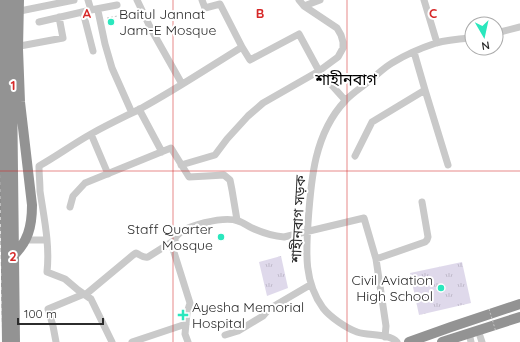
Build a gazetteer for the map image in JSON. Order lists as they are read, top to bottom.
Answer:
{
  "streets": {
    "street": ["শাহীনবাগ সড়ক"]
  },
  "districts": ["শাহীনবাগ"],
  "places": {
    "other": ["Baitul Jannat Jam-E Mosque", "Staff Quarter Mosque", "Civil Aviation High School"],
    "health": ["Ayesha Memorial Hospital"]
  },
  "scale_bar": "100 m",
  "north": "bottom",
  "grid": {
    "columns": ["A", "B", "C"],
    "rows": ["1", "2"]
  }
}
